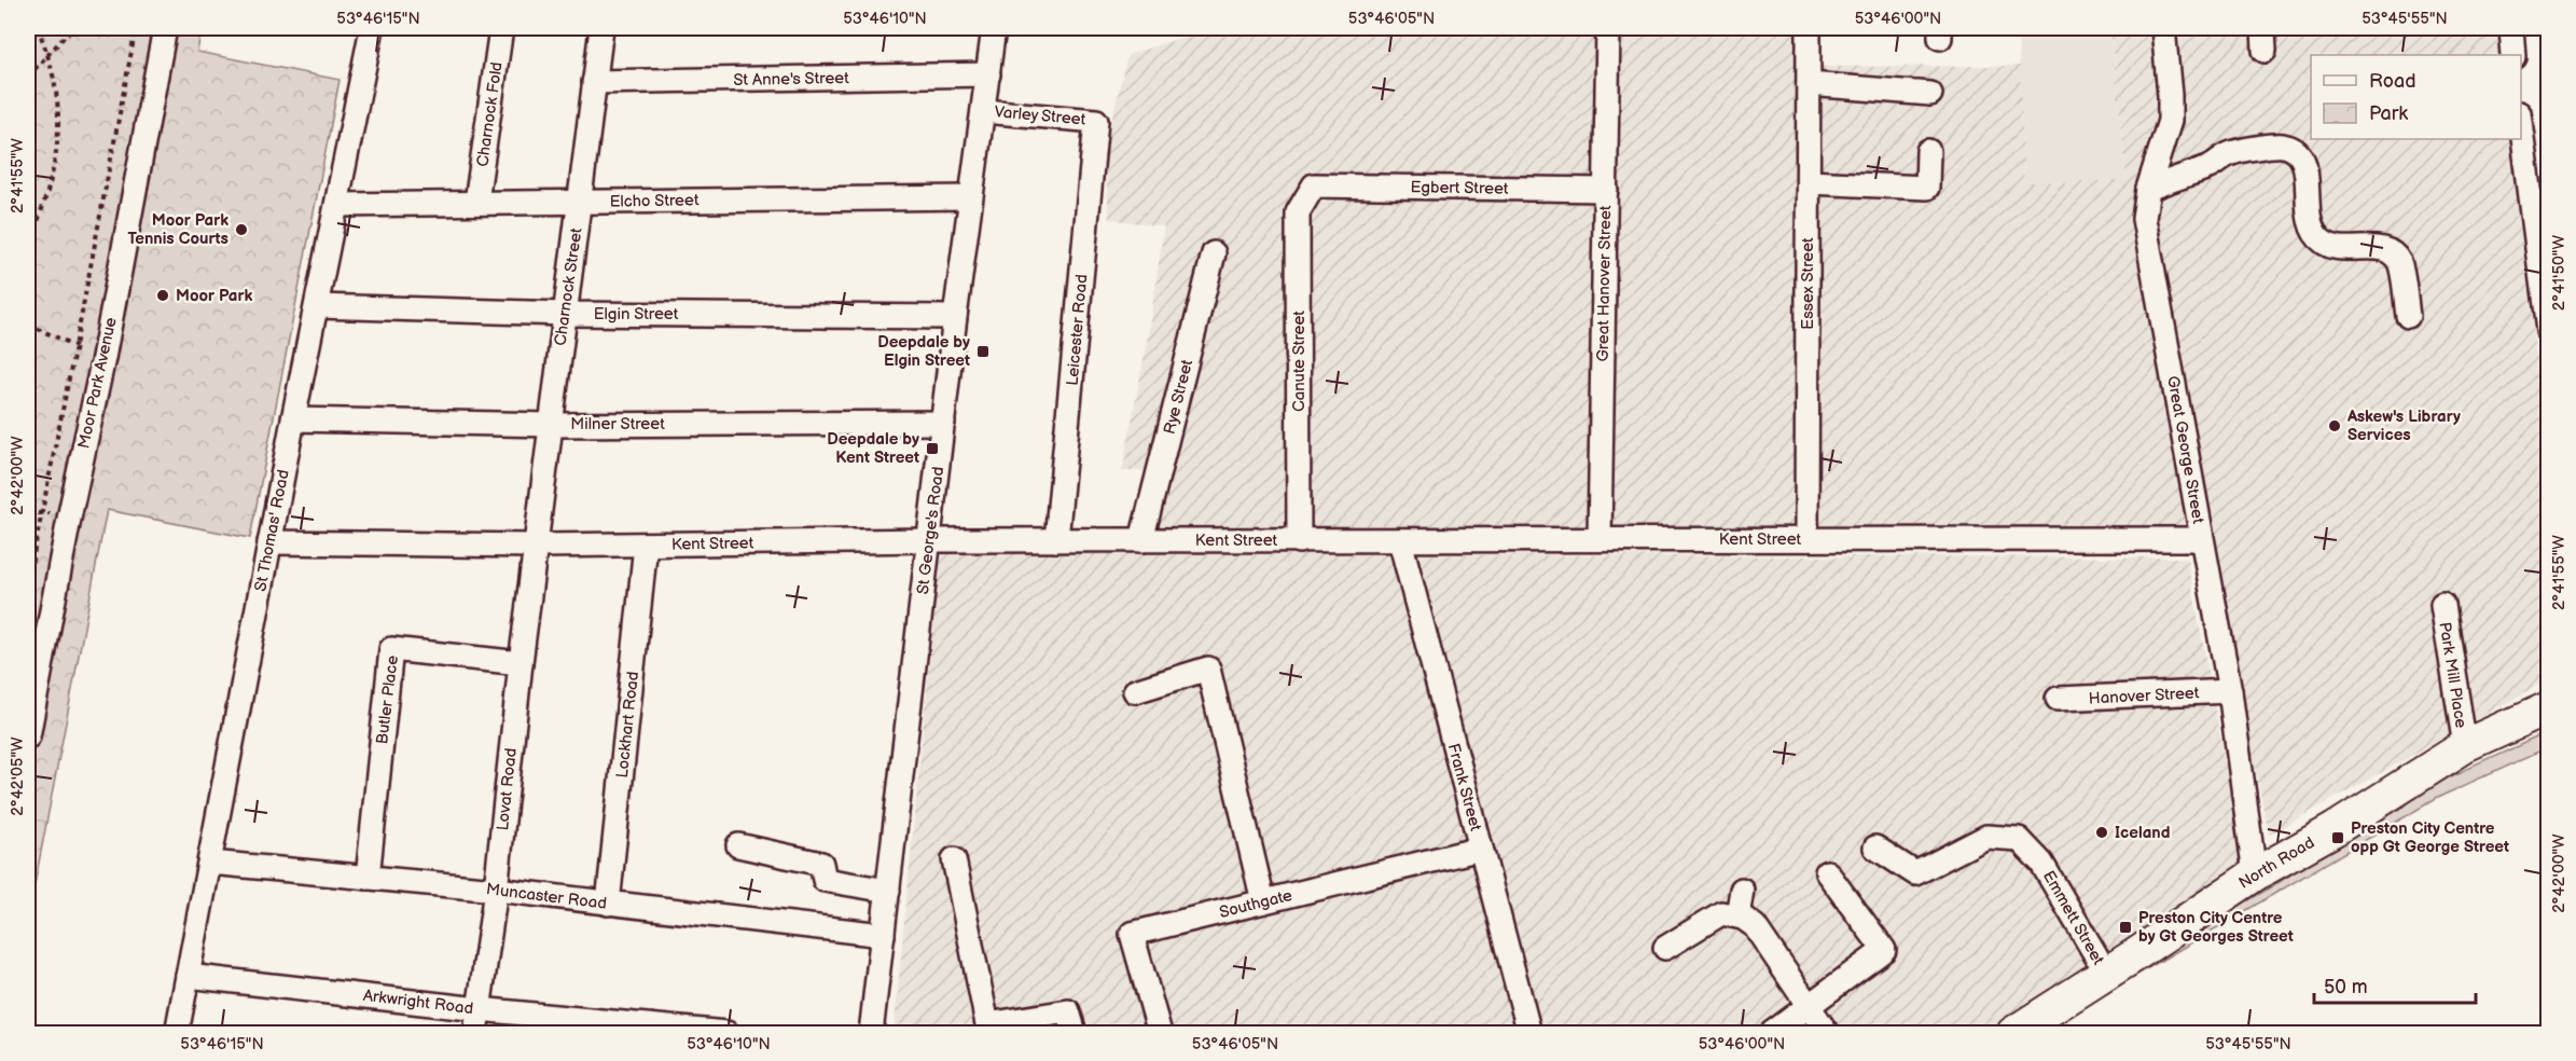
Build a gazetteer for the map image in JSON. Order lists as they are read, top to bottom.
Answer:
{
  "streets": {
    "highway": ["North Road"],
    "street": [
      "St Anne's Street",
      "Charnock Fold",
      "Varley Street",
      "Egbert Street",
      "Elcho Street",
      "Great Hanover Street",
      "Essex Street",
      "Charnock Street",
      "Elgin Street",
      "Leicester Road",
      "Canute Street",
      "Moor Park Avenue",
      "Rye Street",
      "Milner Street",
      "Great George Street",
      "St Thomas' Road",
      "St George's Road",
      "Kent Street",
      "Park Mill Place",
      "Hanover Street",
      "Butler Place",
      "Lockhart Road",
      "Frank Street",
      "Lovat Road",
      "Muncaster Road",
      "Southgate",
      "Emmett Street",
      "Arkwright Road"
    ]
  },
  "crossings": [
    ["St Anne's Street", "Charnock Street"],
    ["St Anne's Street", "St George's Road"],
    ["Charnock Fold", "Elcho Street"],
    ["Varley Street", "Leicester Road"],
    ["Varley Street", "St George's Road"],
    ["Egbert Street", "Great Hanover Street"],
    ["Egbert Street", "Canute Street"],
    ["Elcho Street", "Charnock Street"],
    ["Elcho Street", "St Thomas' Road"],
    ["Elcho Street", "St George's Road"],
    ["Great Hanover Street", "Kent Street"],
    ["Essex Street", "Kent Street"],
    ["Charnock Street", "Elgin Street"],
    ["Charnock Street", "Milner Street"],
    ["Charnock Street", "Kent Street"],
    ["Charnock Street", "Lovat Road"],
    ["Elgin Street", "St Thomas' Road"],
    ["Elgin Street", "St George's Road"],
    ["Leicester Road", "Kent Street"],
    ["Canute Street", "Kent Street"],
    ["Rye Street", "Kent Street"],
    ["Milner Street", "St Thomas' Road"],
    ["Milner Street", "St George's Road"],
    ["Great George Street", "Kent Street"],
    ["Great George Street", "Hanover Street"],
    ["Great George Street", "North Road"],
    ["St Thomas' Road", "Kent Street"],
    ["St Thomas' Road", "Muncaster Road"],
    ["St Thomas' Road", "Arkwright Road"],
    ["St George's Road", "Kent Street"],
    ["St George's Road", "Muncaster Road"],
    ["Kent Street", "Lockhart Road"],
    ["Kent Street", "Frank Street"],
    ["Kent Street", "Lovat Road"],
    ["Park Mill Place", "North Road"],
    ["Butler Place", "Lovat Road"],
    ["Butler Place", "Muncaster Road"],
    ["Lockhart Road", "Muncaster Road"],
    ["Frank Street", "Southgate"],
    ["Lovat Road", "Muncaster Road"],
    ["Lovat Road", "Arkwright Road"],
    ["North Road", "Emmett Street"]
  ],
  "places": {
    "other": [
      "Moor Park Tennis Courts",
      "Moor Park",
      "Askew's Library Services",
      "Iceland"
    ],
    "transit": [
      "Deepdale by Elgin Street",
      "Deepdale by Kent Street",
      "Preston City Centre opp Gt George Street",
      "Preston City Centre by Gt Georges Street"
    ]
  },
  "legend": ["Road", "Park"],
  "scale_bar": "50 m",
  "coordinates": [
    "53°46'15\"N",
    "53°46'10\"N",
    "53°46'05\"N",
    "53°46'00\"N",
    "53°45'55\"N",
    "2°41'55\"W",
    "2°41'50\"W",
    "2°42'00\"W",
    "2°42'05\"W"
  ]
}
